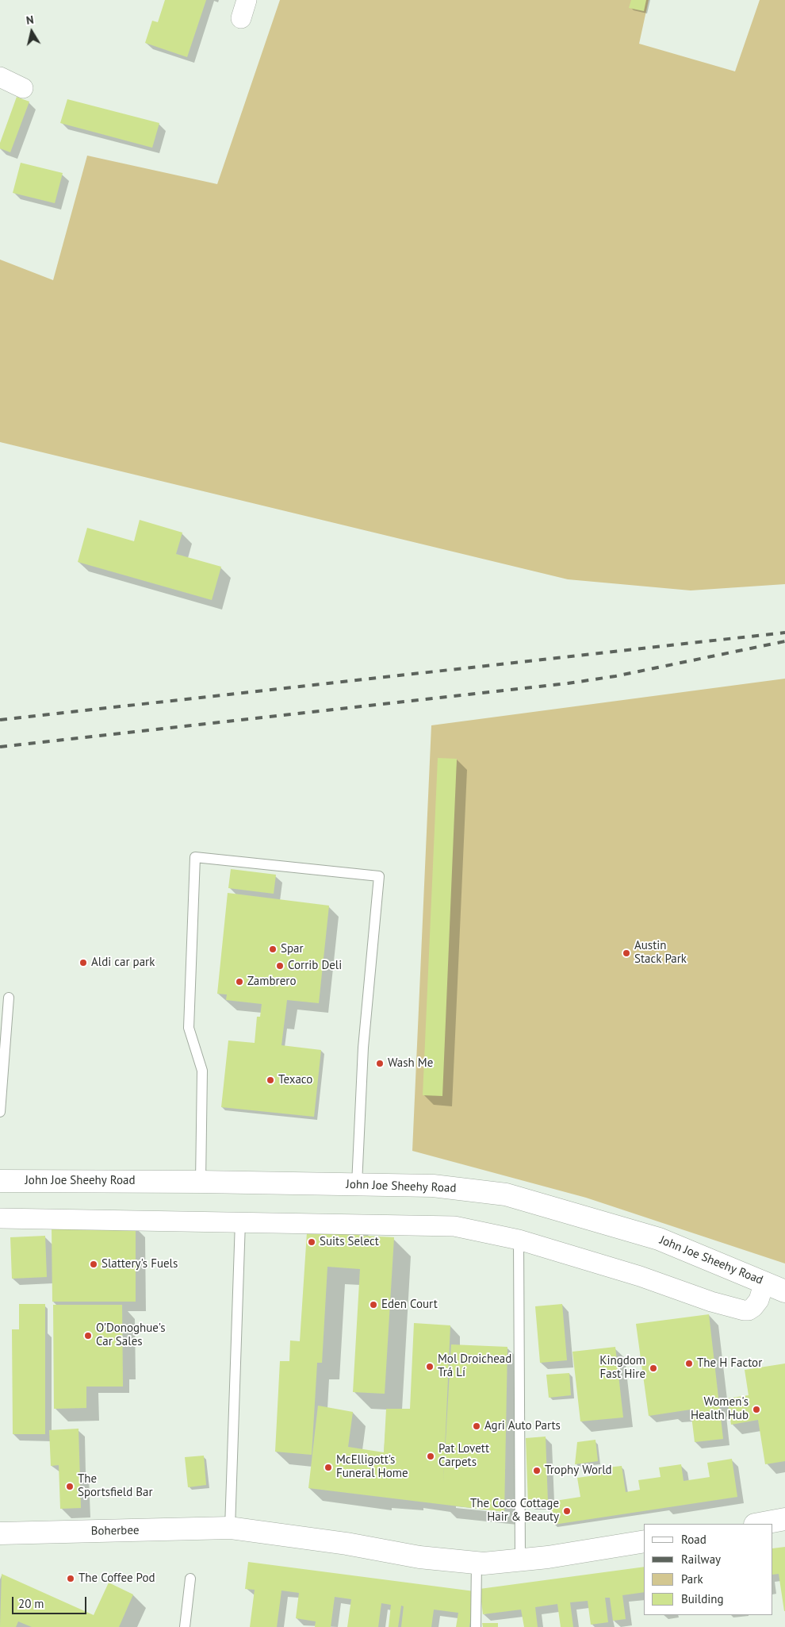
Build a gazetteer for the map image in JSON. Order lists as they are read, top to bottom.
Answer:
{
  "streets": {
    "main road": ["John Joe Sheehy Road", "Boherbee"]
  },
  "places": [
    "Spar",
    "Austin Stack Park",
    "Aldi car park",
    "Corrib Deli",
    "Zambrero",
    "Wash Me",
    "Texaco",
    "Suits Select",
    "Slattery's Fuels",
    "Eden Court",
    "O'Donoghue's Car Sales",
    "The H Factor",
    "Mol Droichead Trá Lí",
    "Kingdom Fast Hire",
    "Women's Health Hub",
    "Agri Auto Parts",
    "Pat Lovett Carpets",
    "McElligott's Funeral Home",
    "Trophy World",
    "The Sportsfield Bar",
    "The Coco Cottage Hair & Beauty",
    "The Coffee Pod"
  ],
  "legend": [
    "Road",
    "Railway",
    "Park",
    "Building"
  ],
  "scale_bar": "20 m",
  "north": "top"
}
